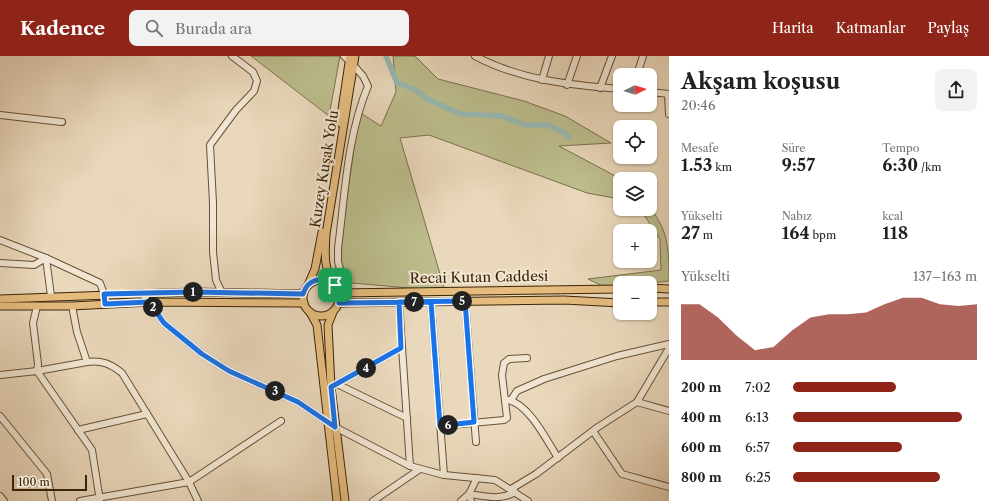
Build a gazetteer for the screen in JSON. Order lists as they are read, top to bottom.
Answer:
{
  "streets": {
    "main road": ["Kuzey Kuşak Yolu", "Recai Kutan Caddesi"]
  },
  "crossings": [
    ["Kuzey Kuşak Yolu", "Recai Kutan Caddesi"]
  ],
  "scale_bar": "100 m",
  "north": "right",
  "page": {
    "header": "Kadence",
    "search": "Burada ara",
    "nav": ["Harita", "Katmanlar", "Paylaş"],
    "heading": ["Akşam koşusu", "20:46"],
    "map_buttons": ["+", "−"],
    "stats": [
      ["Mesafe", "1.53 km"],
      ["Süre", "9:57"],
      ["Tempo", "6:30 /km"],
      ["Yükselti", "27 m"],
      ["Nabız", "164 bpm"],
      ["kcal", "118"]
    ],
    "chart": ["Yükselti", "137–163 m"],
    "pins": [
      "1",
      "5",
      "7",
      "2",
      "4",
      "3",
      "6"
    ],
    "list": [
      {
        "name": "200 m",
        "note": "7:02"
      },
      {
        "name": "400 m",
        "note": "6:13"
      },
      {
        "name": "600 m",
        "note": "6:57"
      },
      {
        "name": "800 m",
        "note": "6:25"
      }
    ],
    "scale": "100 m"
  }
}
